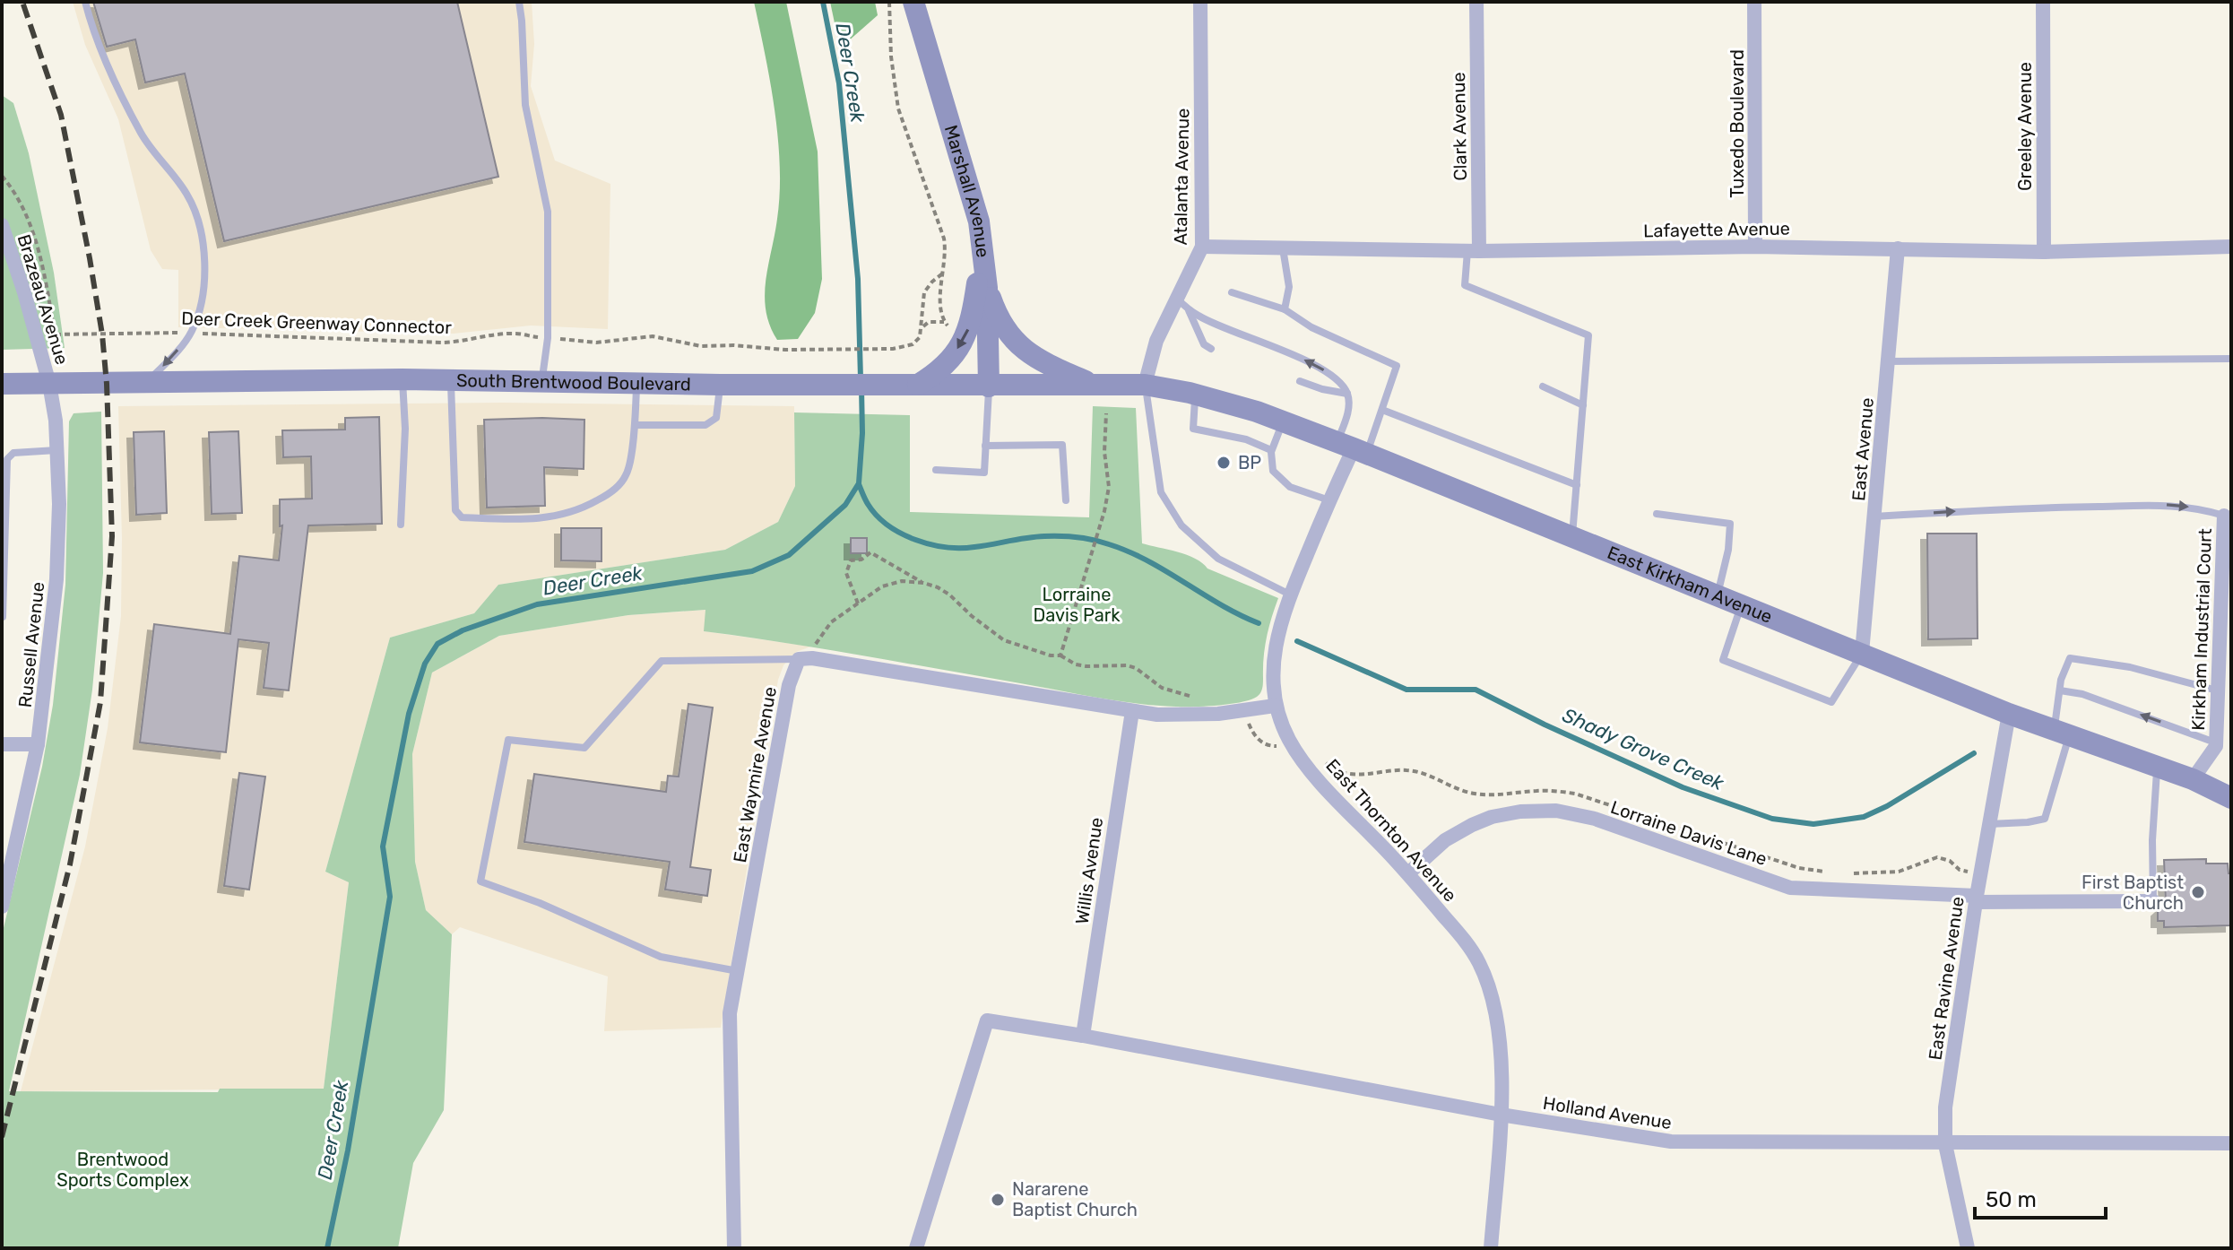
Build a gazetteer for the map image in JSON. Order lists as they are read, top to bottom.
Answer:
{
  "streets": {
    "main road": ["Marshall Avenue", "South Brentwood Boulevard", "East Kirkham Avenue"],
    "street": [
      "Tuxedo Boulevard",
      "Clark Avenue",
      "Greeley Avenue",
      "Atalanta Avenue",
      "Lafayette Avenue",
      "Brazeau Avenue",
      "East Avenue",
      "Kirkham Industrial Court",
      "Russell Avenue",
      "East Waymire Avenue",
      "East Thornton Avenue",
      "Lorraine Davis Lane",
      "Willis Avenue",
      "East Ravine Avenue",
      "Holland Avenue"
    ],
    "path": ["Deer Creek Greenway Connector"]
  },
  "crossings": [
    ["Tuxedo Boulevard", "Lafayette Avenue"],
    ["Clark Avenue", "Lafayette Avenue"],
    ["Greeley Avenue", "Lafayette Avenue"],
    ["Atalanta Avenue", "Lafayette Avenue"],
    ["Atalanta Avenue", "South Brentwood Boulevard"],
    ["Atalanta Avenue", "East Kirkham Avenue"],
    ["Marshall Avenue", "South Brentwood Boulevard"],
    ["Lafayette Avenue", "East Avenue"],
    ["Brazeau Avenue", "South Brentwood Boulevard"],
    ["Brazeau Avenue", "Russell Avenue"],
    ["South Brentwood Boulevard", "East Kirkham Avenue"],
    ["South Brentwood Boulevard", "Russell Avenue"],
    ["East Avenue", "East Kirkham Avenue"],
    ["East Kirkham Avenue", "Kirkham Industrial Court"],
    ["East Kirkham Avenue", "East Thornton Avenue"],
    ["East Kirkham Avenue", "East Ravine Avenue"],
    ["East Thornton Avenue", "Lorraine Davis Lane"],
    ["East Thornton Avenue", "Holland Avenue"],
    ["Lorraine Davis Lane", "East Ravine Avenue"],
    ["Willis Avenue", "Holland Avenue"],
    ["East Ravine Avenue", "Holland Avenue"]
  ],
  "water": ["Deer Creek", "Shady Grove Creek"],
  "parks": ["Lorraine Davis Park", "Brentwood Sports Complex"],
  "places": ["BP", "First Baptist Church", "Nararene Baptist Church"],
  "scale_bar": "50 m"
}
